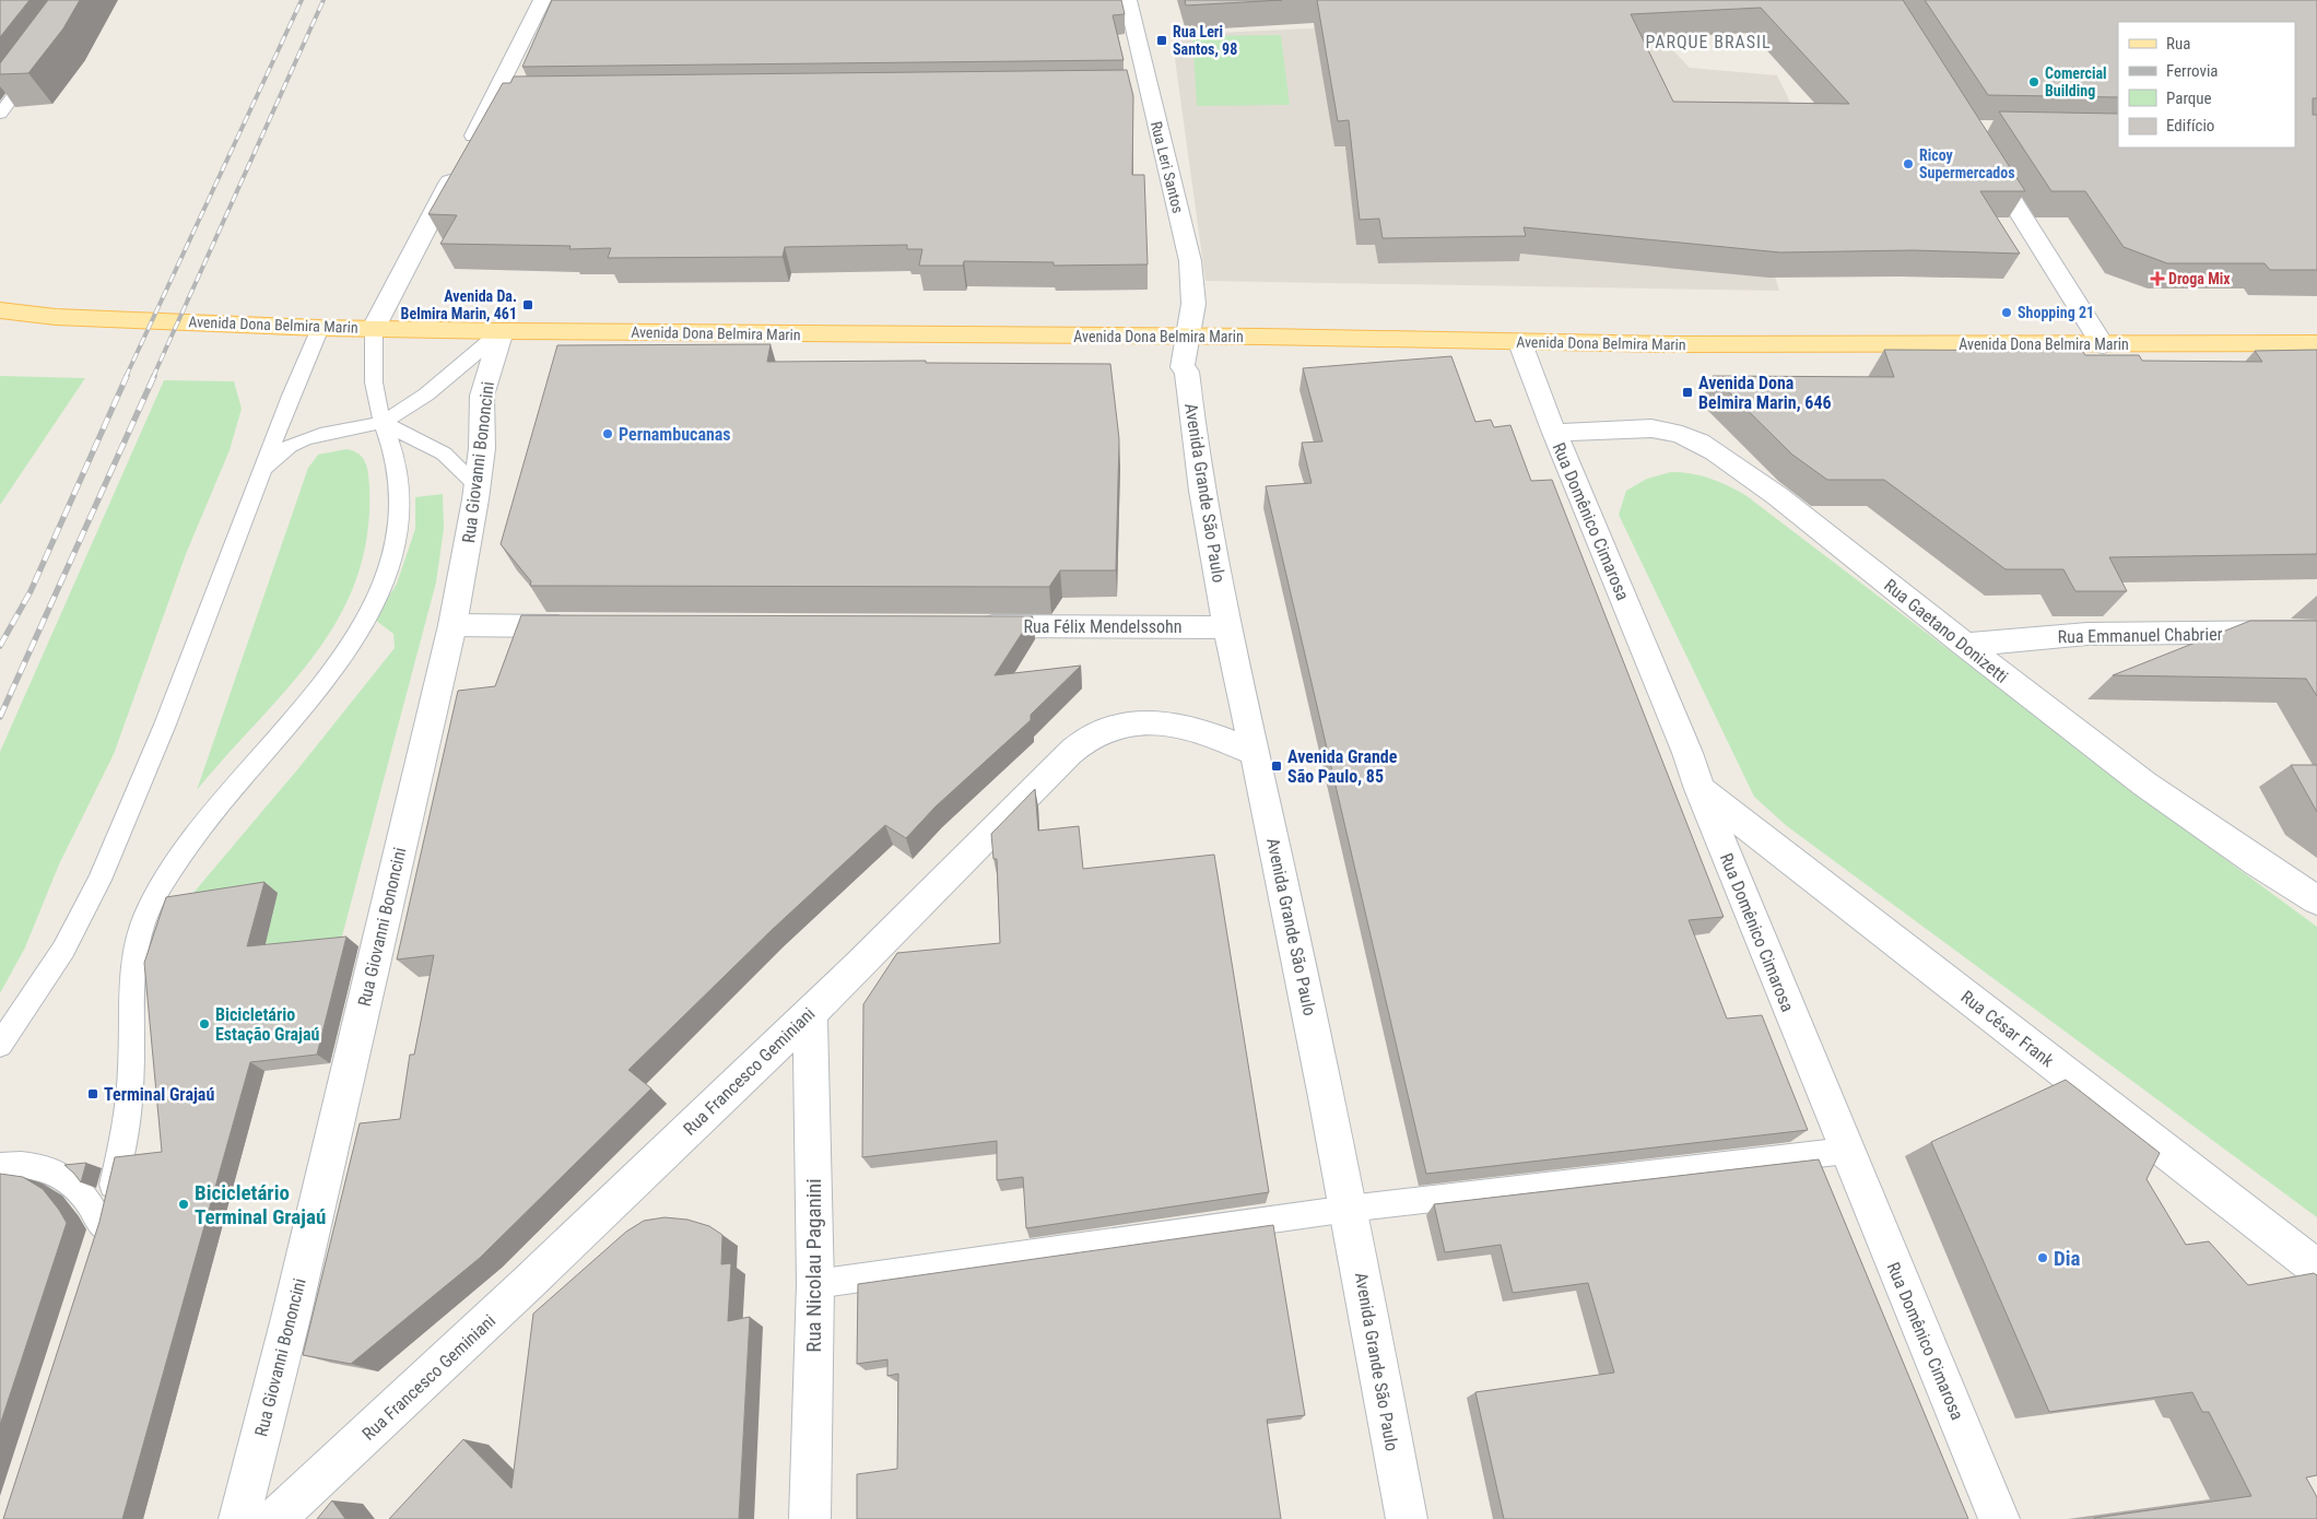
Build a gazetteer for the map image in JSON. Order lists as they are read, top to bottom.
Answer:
{
  "streets": {
    "main road": ["Avenida Dona Belmira Marin"],
    "street": [
      "Rua Leri Santos",
      "Rua Giovanni Bononcini",
      "Avenida Grande São Paulo",
      "Rua Domênico Cimarosa",
      "Rua Félix Mendelssohn",
      "Rua Gaetano Donizetti",
      "Rua Emmanuel Chabrier",
      "Rua César Frank",
      "Rua Francesco Geminiani",
      "Rua Nicolau Paganini"
    ]
  },
  "crossings": [
    ["Rua Leri Santos", "Avenida Dona Belmira Marin"],
    ["Rua Leri Santos", "Avenida Grande São Paulo"],
    ["Avenida Dona Belmira Marin", "Rua Giovanni Bononcini"],
    ["Avenida Dona Belmira Marin", "Avenida Grande São Paulo"],
    ["Avenida Dona Belmira Marin", "Rua Domênico Cimarosa"],
    ["Avenida Grande São Paulo", "Rua Félix Mendelssohn"],
    ["Avenida Grande São Paulo", "Rua Francesco Geminiani"],
    ["Rua Domênico Cimarosa", "Rua Gaetano Donizetti"],
    ["Rua Domênico Cimarosa", "Rua César Frank"],
    ["Rua Gaetano Donizetti", "Rua Emmanuel Chabrier"],
    ["Rua Francesco Geminiani", "Rua Nicolau Paganini"]
  ],
  "districts": ["PARQUE BRASIL"],
  "places": {
    "transit": [
      "Rua Leri Santos, 98",
      "Avenida Da. Belmira Marin, 461",
      "Avenida Dona Belmira Marin, 646",
      "Avenida Grande São Paulo, 85",
      "Terminal Grajaú"
    ],
    "other": [
      "Comercial Building",
      "Ricoy Supermercados",
      "Shopping 21",
      "Pernambucanas",
      "Bicicletário Estação Grajaú",
      "Bicicletário Terminal Grajaú",
      "Dia"
    ],
    "health": ["Droga Mix"]
  },
  "legend": [
    "Rua",
    "Ferrovia",
    "Parque",
    "Edifício"
  ]
}
